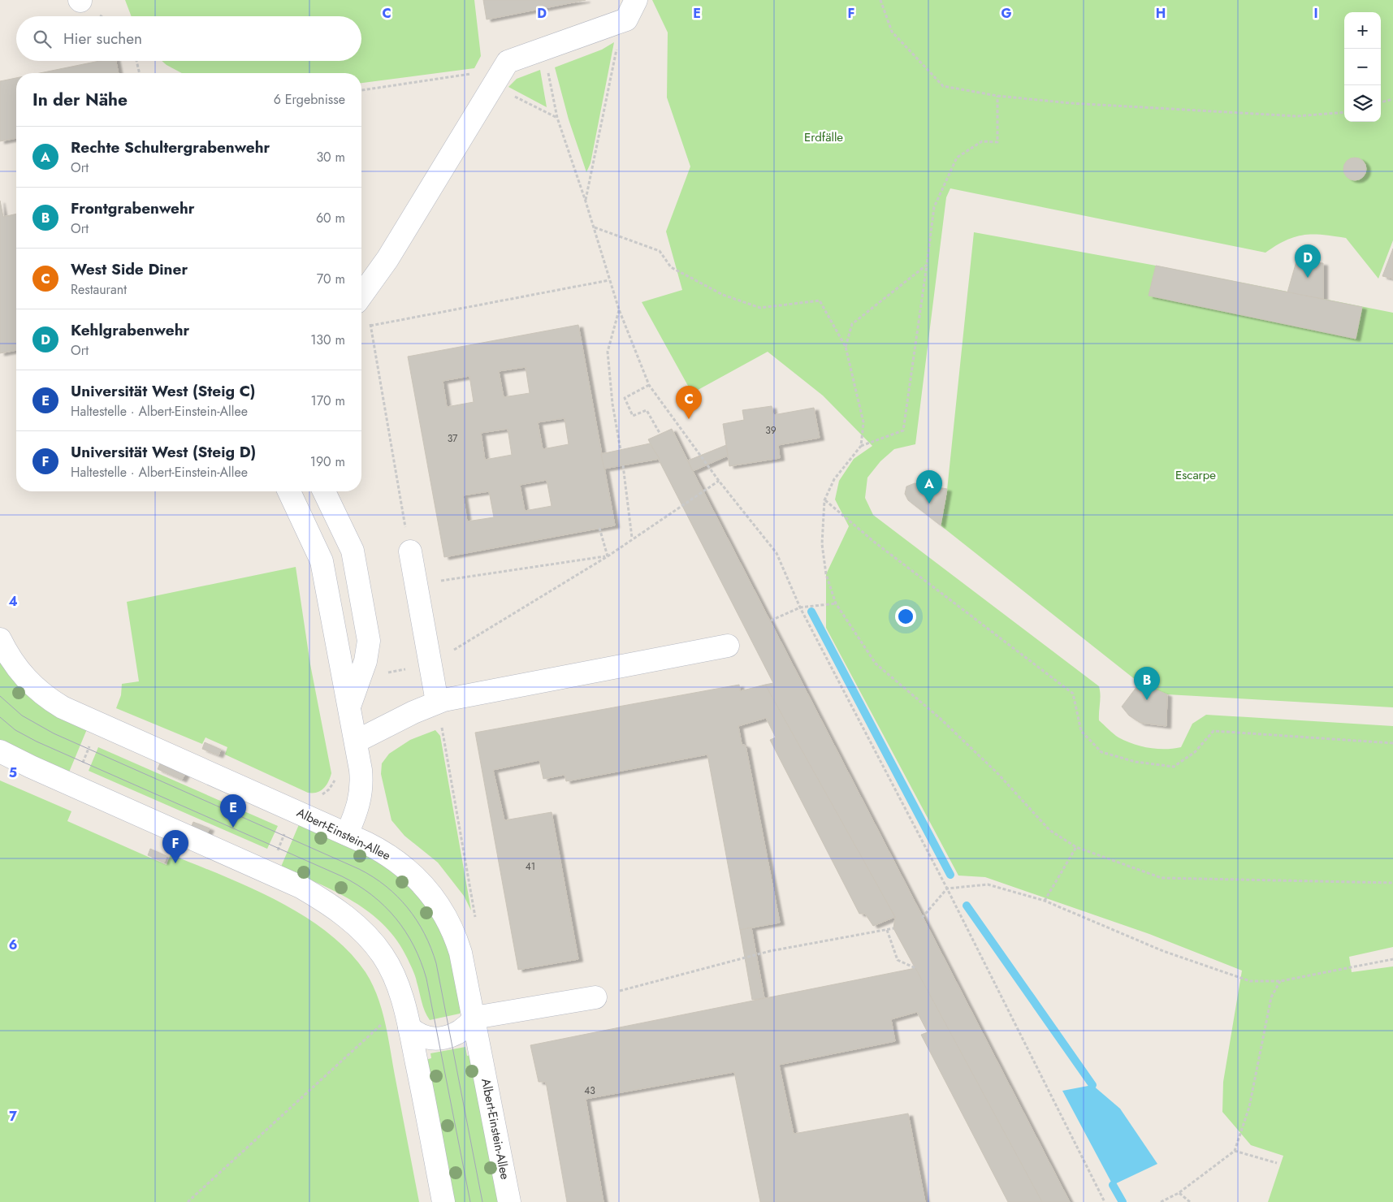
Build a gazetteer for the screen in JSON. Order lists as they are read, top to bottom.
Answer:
{
  "streets": {
    "street": ["Albert-Einstein-Allee"]
  },
  "parks": ["Erdfälle", "Escarpe"],
  "house_numbers": [
    "39",
    "37",
    "41",
    "43"
  ],
  "page": {
    "map_buttons": ["+", "−"],
    "search": "Hier suchen",
    "heading": ["In der Nähe", "6 Ergebnisse"],
    "list": [
      {
        "mark": "A",
        "name": "Rechte Schultergrabenwehr",
        "note": "Ort",
        "value": "30 m"
      },
      {
        "mark": "B",
        "name": "Frontgrabenwehr",
        "note": "Ort",
        "value": "60 m"
      },
      {
        "mark": "C",
        "name": "West Side Diner",
        "note": "Restaurant",
        "value": "70 m"
      },
      {
        "mark": "D",
        "name": "Kehlgrabenwehr",
        "note": "Ort",
        "value": "130 m"
      },
      {
        "mark": "E",
        "name": "Universität West (Steig C)",
        "note": "Haltestelle · Albert-Einstein-Allee",
        "value": "170 m"
      },
      {
        "mark": "F",
        "name": "Universität West (Steig D)",
        "note": "Haltestelle · Albert-Einstein-Allee",
        "value": "190 m"
      }
    ],
    "pins": [
      "D",
      "C",
      "A",
      "B",
      "E",
      "F"
    ]
  },
  "grid": {
    "columns": [
      "C",
      "D",
      "E",
      "F",
      "G",
      "H",
      "I"
    ],
    "rows": [
      "4",
      "5",
      "6",
      "7"
    ]
  }
}
